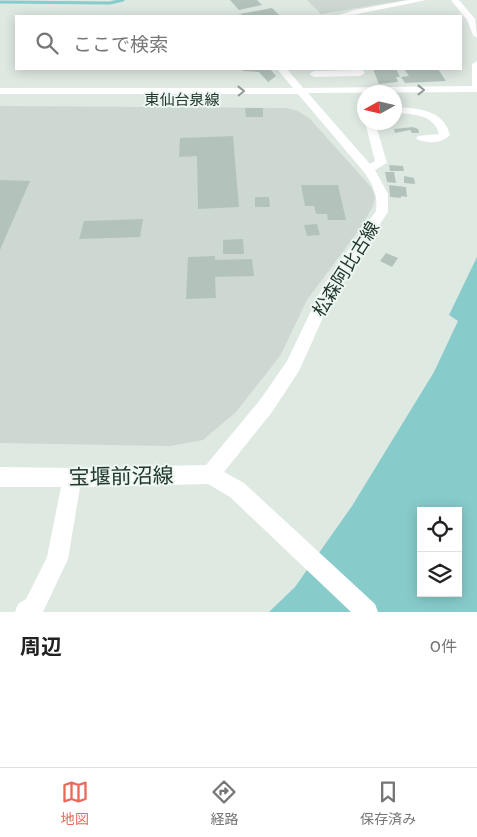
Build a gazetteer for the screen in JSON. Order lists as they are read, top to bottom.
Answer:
{
  "streets": {
    "street": ["東仙台泉線", "松森阿比古線", "宝堰前沼線"]
  },
  "crossings": [
    ["東仙台泉線", "松森阿比古線"],
    ["松森阿比古線", "宝堰前沼線"]
  ],
  "north": "left",
  "page": {
    "search": "ここで検索",
    "heading": ["周辺", "0件"],
    "nav": ["地図", "経路", "保存済み"]
  }
}
